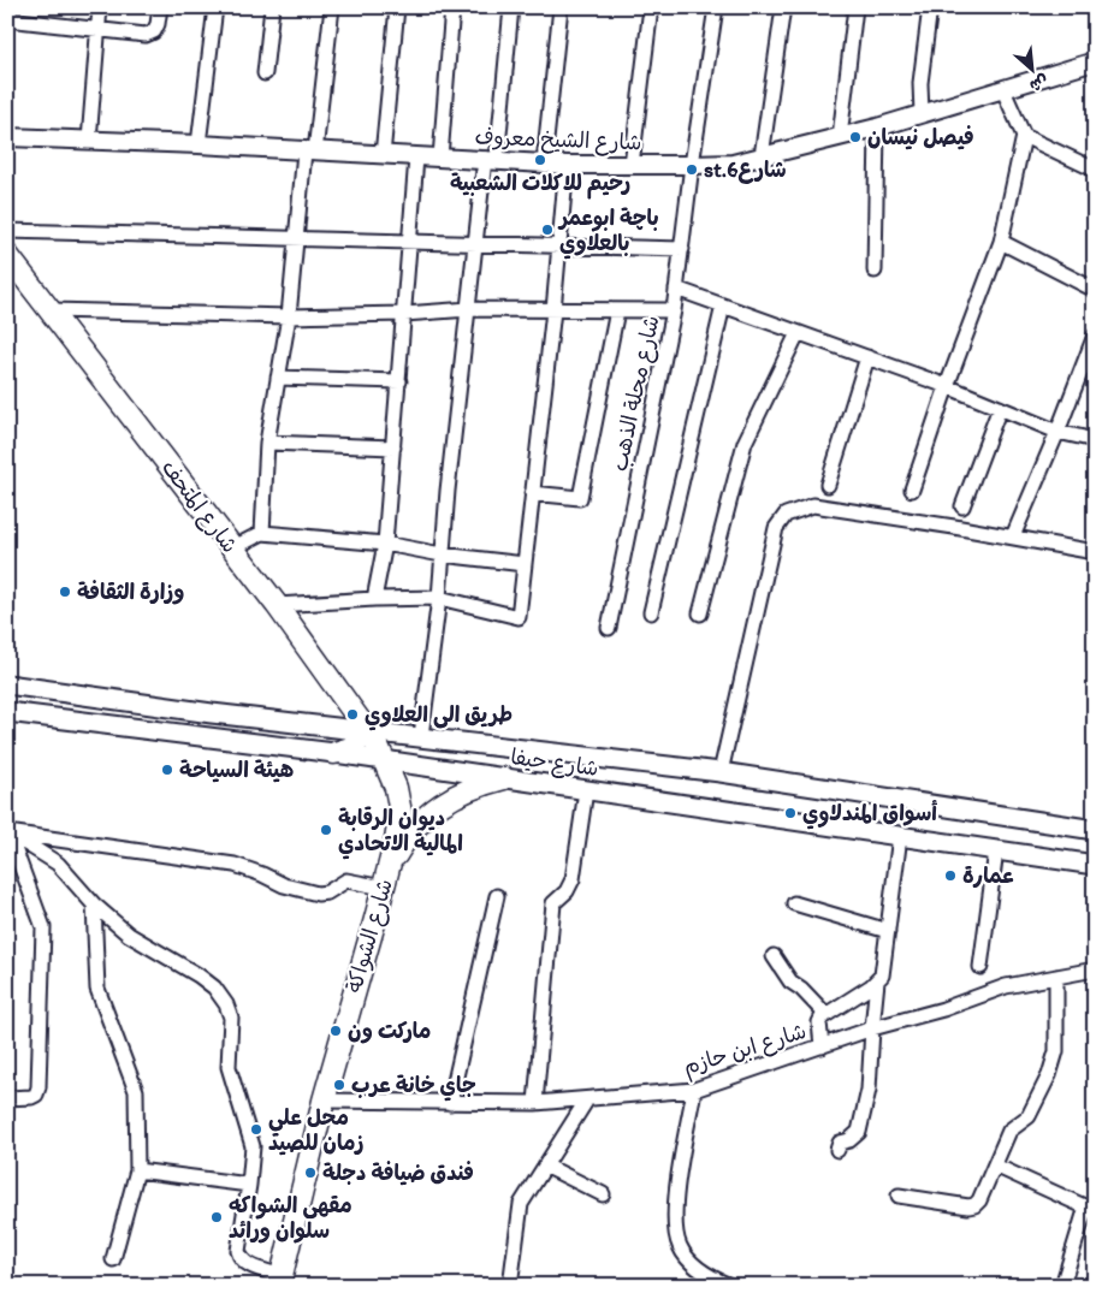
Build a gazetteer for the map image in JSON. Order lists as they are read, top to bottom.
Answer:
{
  "streets": {
    "main road": ["شارع المتحف", "شارع حيفا", "شارع الشواكة"],
    "street": ["شارع الشيخ معروف", "شارع محلة الذهب", "شارع ابن حازم"]
  },
  "crossings": [
    ["شارع الشيخ معروف", "شارع محلة الذهب"],
    ["شارع المتحف", "شارع حيفا"],
    ["شارع المتحف", "شارع الشواكة"],
    ["شارع حيفا", "شارع الشواكة"],
    ["شارع الشواكة", "شارع ابن حازم"]
  ],
  "places": [
    "فيصل نيسان",
    "رحيم للاكلات الشعبية",
    "st.شارع6",
    "باچة ابوعمر بالعلاوي",
    "وزارة الثقافة",
    "طريق الى العلاوي",
    "هيئة السياحة",
    "أسواق المندلاوي",
    "ديوان الرقابة المالية الاتحادي",
    "عمارة",
    "ماركت ون",
    "جاي خانة عرب",
    "محل علي زمان للصيد",
    "فندق ضيافة دجلة",
    "مقهى الشواكه سلوان ورائد"
  ],
  "north": "bottom right"
}
